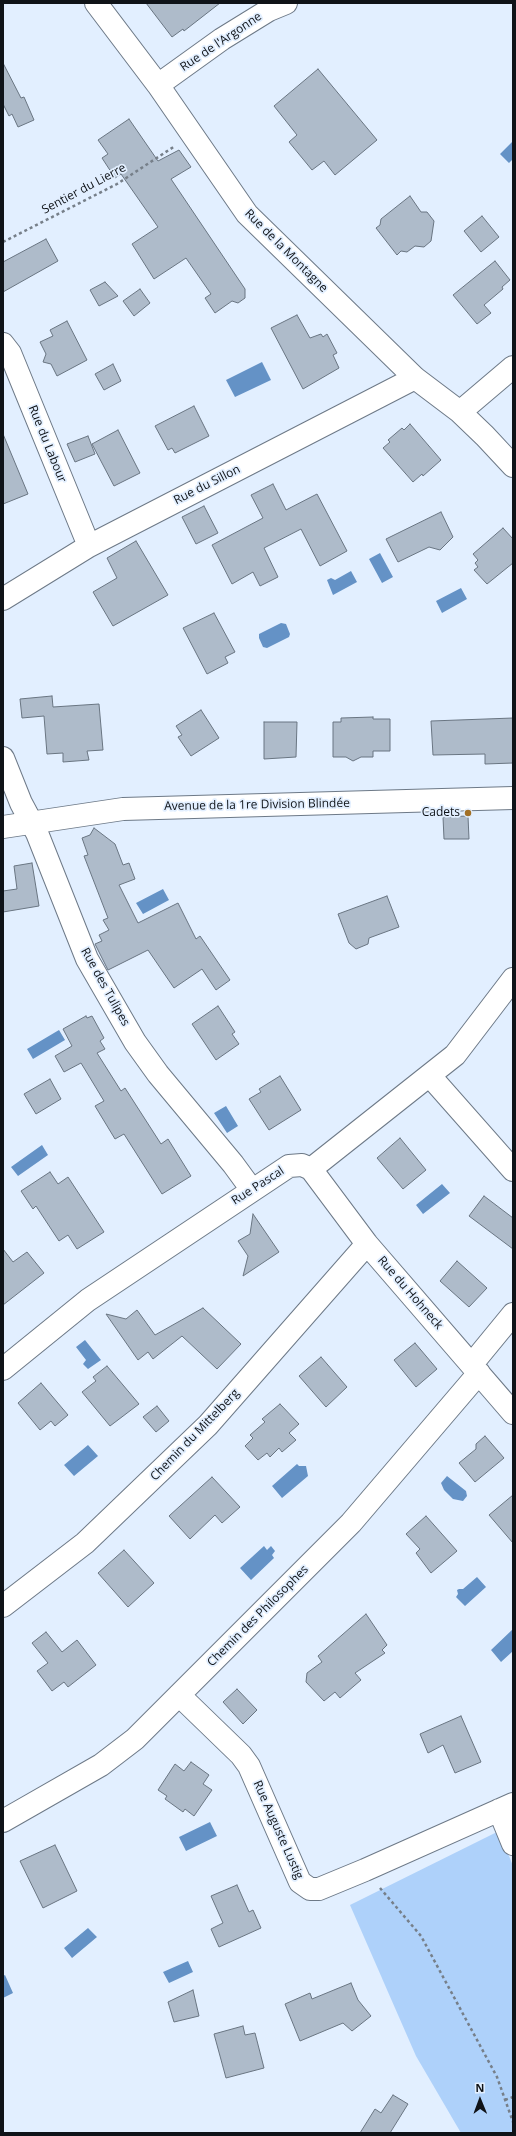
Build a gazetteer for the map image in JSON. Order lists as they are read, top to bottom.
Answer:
{
  "streets": {
    "street": [
      "Rue de l'Argonne",
      "Rue de la Montagne",
      "Rue du Labour",
      "Rue du Sillon",
      "Avenue de la 1re Division Blindée",
      "Rue des Tulipes",
      "Rue Pascal",
      "Rue du Hohneck",
      "Chemin du Mittelberg",
      "Chemin des Philosophes",
      "Rue Auguste Lustig"
    ],
    "path": ["Sentier du Lierre"]
  },
  "crossings": [
    ["Rue de l'Argonne", "Rue de la Montagne"],
    ["Sentier du Lierre", "Rue de la Montagne"],
    ["Rue de la Montagne", "Rue du Sillon"],
    ["Rue du Labour", "Rue du Sillon"],
    ["Avenue de la 1re Division Blindée", "Rue des Tulipes"],
    ["Rue des Tulipes", "Rue Pascal"],
    ["Rue Pascal", "Rue du Hohneck"],
    ["Rue du Hohneck", "Chemin du Mittelberg"],
    ["Rue du Hohneck", "Chemin des Philosophes"],
    ["Chemin des Philosophes", "Rue Auguste Lustig"]
  ],
  "places": ["Cadets"],
  "north": "top"
}
